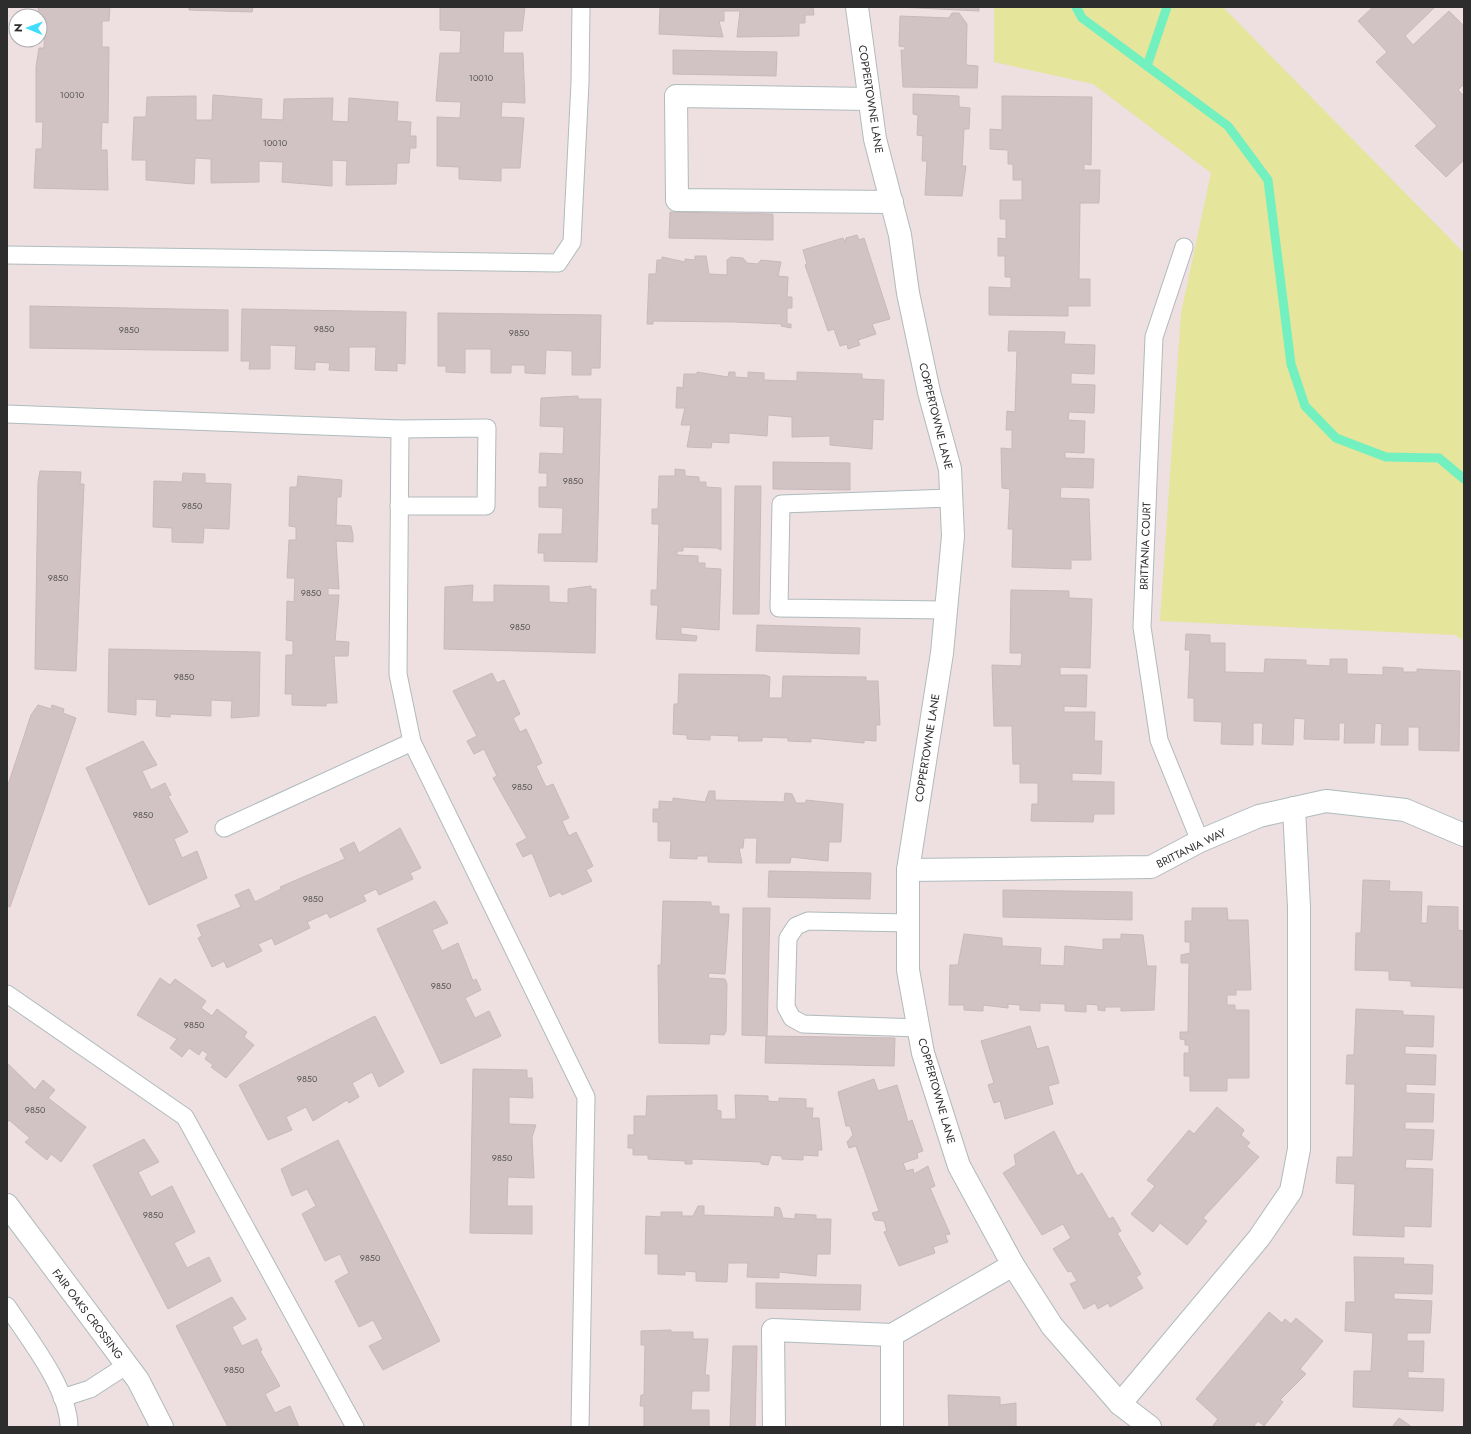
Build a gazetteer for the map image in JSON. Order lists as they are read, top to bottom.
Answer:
{
  "streets": {
    "street": ["COPPERTOWNE LANE", "BRITTANIA WAY", "FAIR OAKS CROSSING"],
    "lane": ["BRITTANIA COURT"]
  },
  "crossings": [
    ["COPPERTOWNE LANE", "BRITTANIA WAY"],
    ["BRITTANIA COURT", "BRITTANIA WAY"]
  ],
  "house_numbers": [
    "10010",
    "10010",
    "10010",
    "9850",
    "9850",
    "9850",
    "9850",
    "9850",
    "9850",
    "9850",
    "9850",
    "9850",
    "9850",
    "9850",
    "9850",
    "9850",
    "9850",
    "9850",
    "9850",
    "9850",
    "9850",
    "9850",
    "9850"
  ],
  "north": "left"
}
